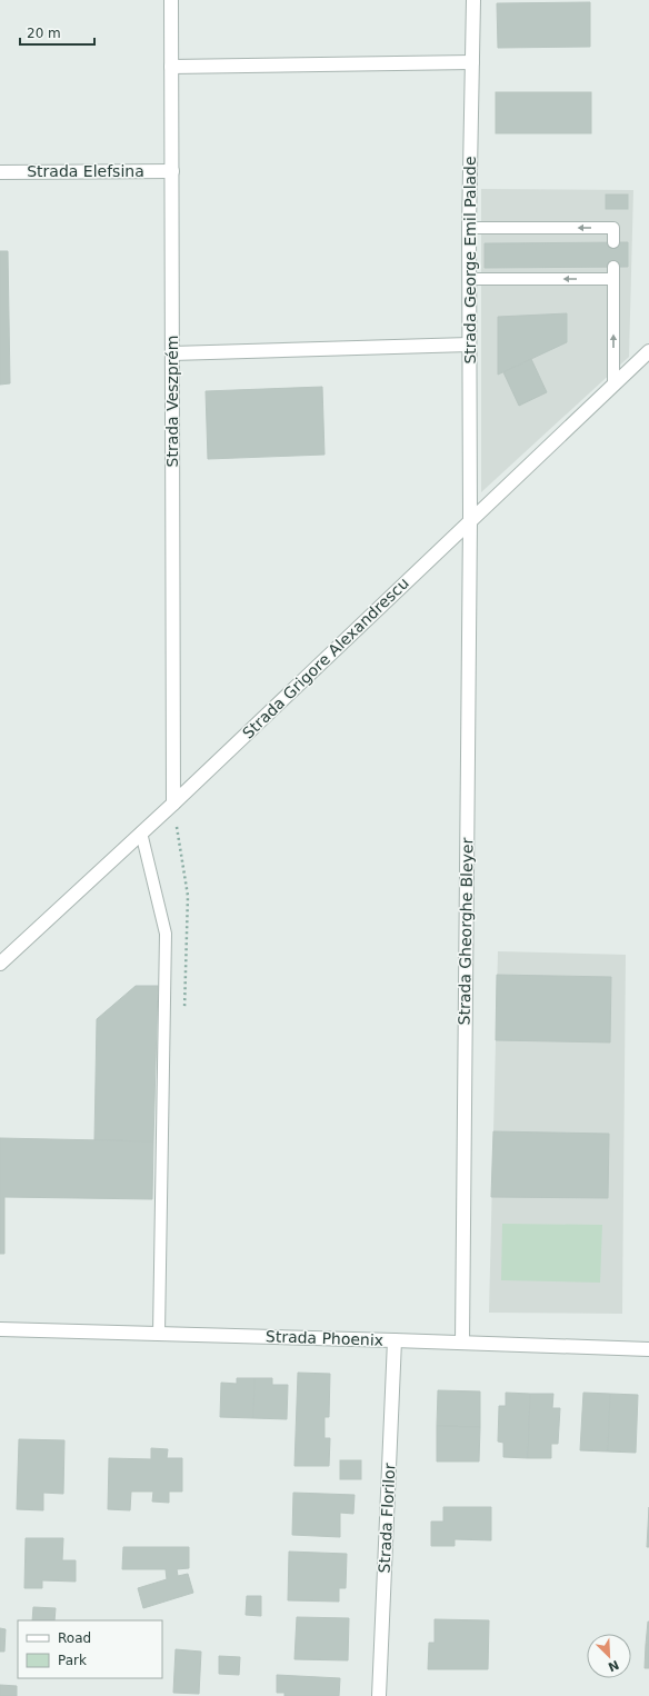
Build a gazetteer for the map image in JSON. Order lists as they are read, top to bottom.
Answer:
{
  "streets": {
    "street": [
      "Strada Elefsina",
      "Strada George Emil Palade",
      "Strada Veszprém",
      "Strada Grigore Alexandrescu",
      "Strada Gheorghe Bleyer",
      "Strada Phoenix",
      "Strada Florilor"
    ]
  },
  "crossings": [
    ["Strada Elefsina", "Strada Veszprém"],
    ["Strada George Emil Palade", "Strada Grigore Alexandrescu"],
    ["Strada George Emil Palade", "Strada Gheorghe Bleyer"],
    ["Strada Veszprém", "Strada Grigore Alexandrescu"],
    ["Strada Grigore Alexandrescu", "Strada Gheorghe Bleyer"],
    ["Strada Gheorghe Bleyer", "Strada Phoenix"],
    ["Strada Phoenix", "Strada Florilor"]
  ],
  "legend": ["Road", "Park"],
  "scale_bar": "20 m",
  "north": "bottom right"
}
